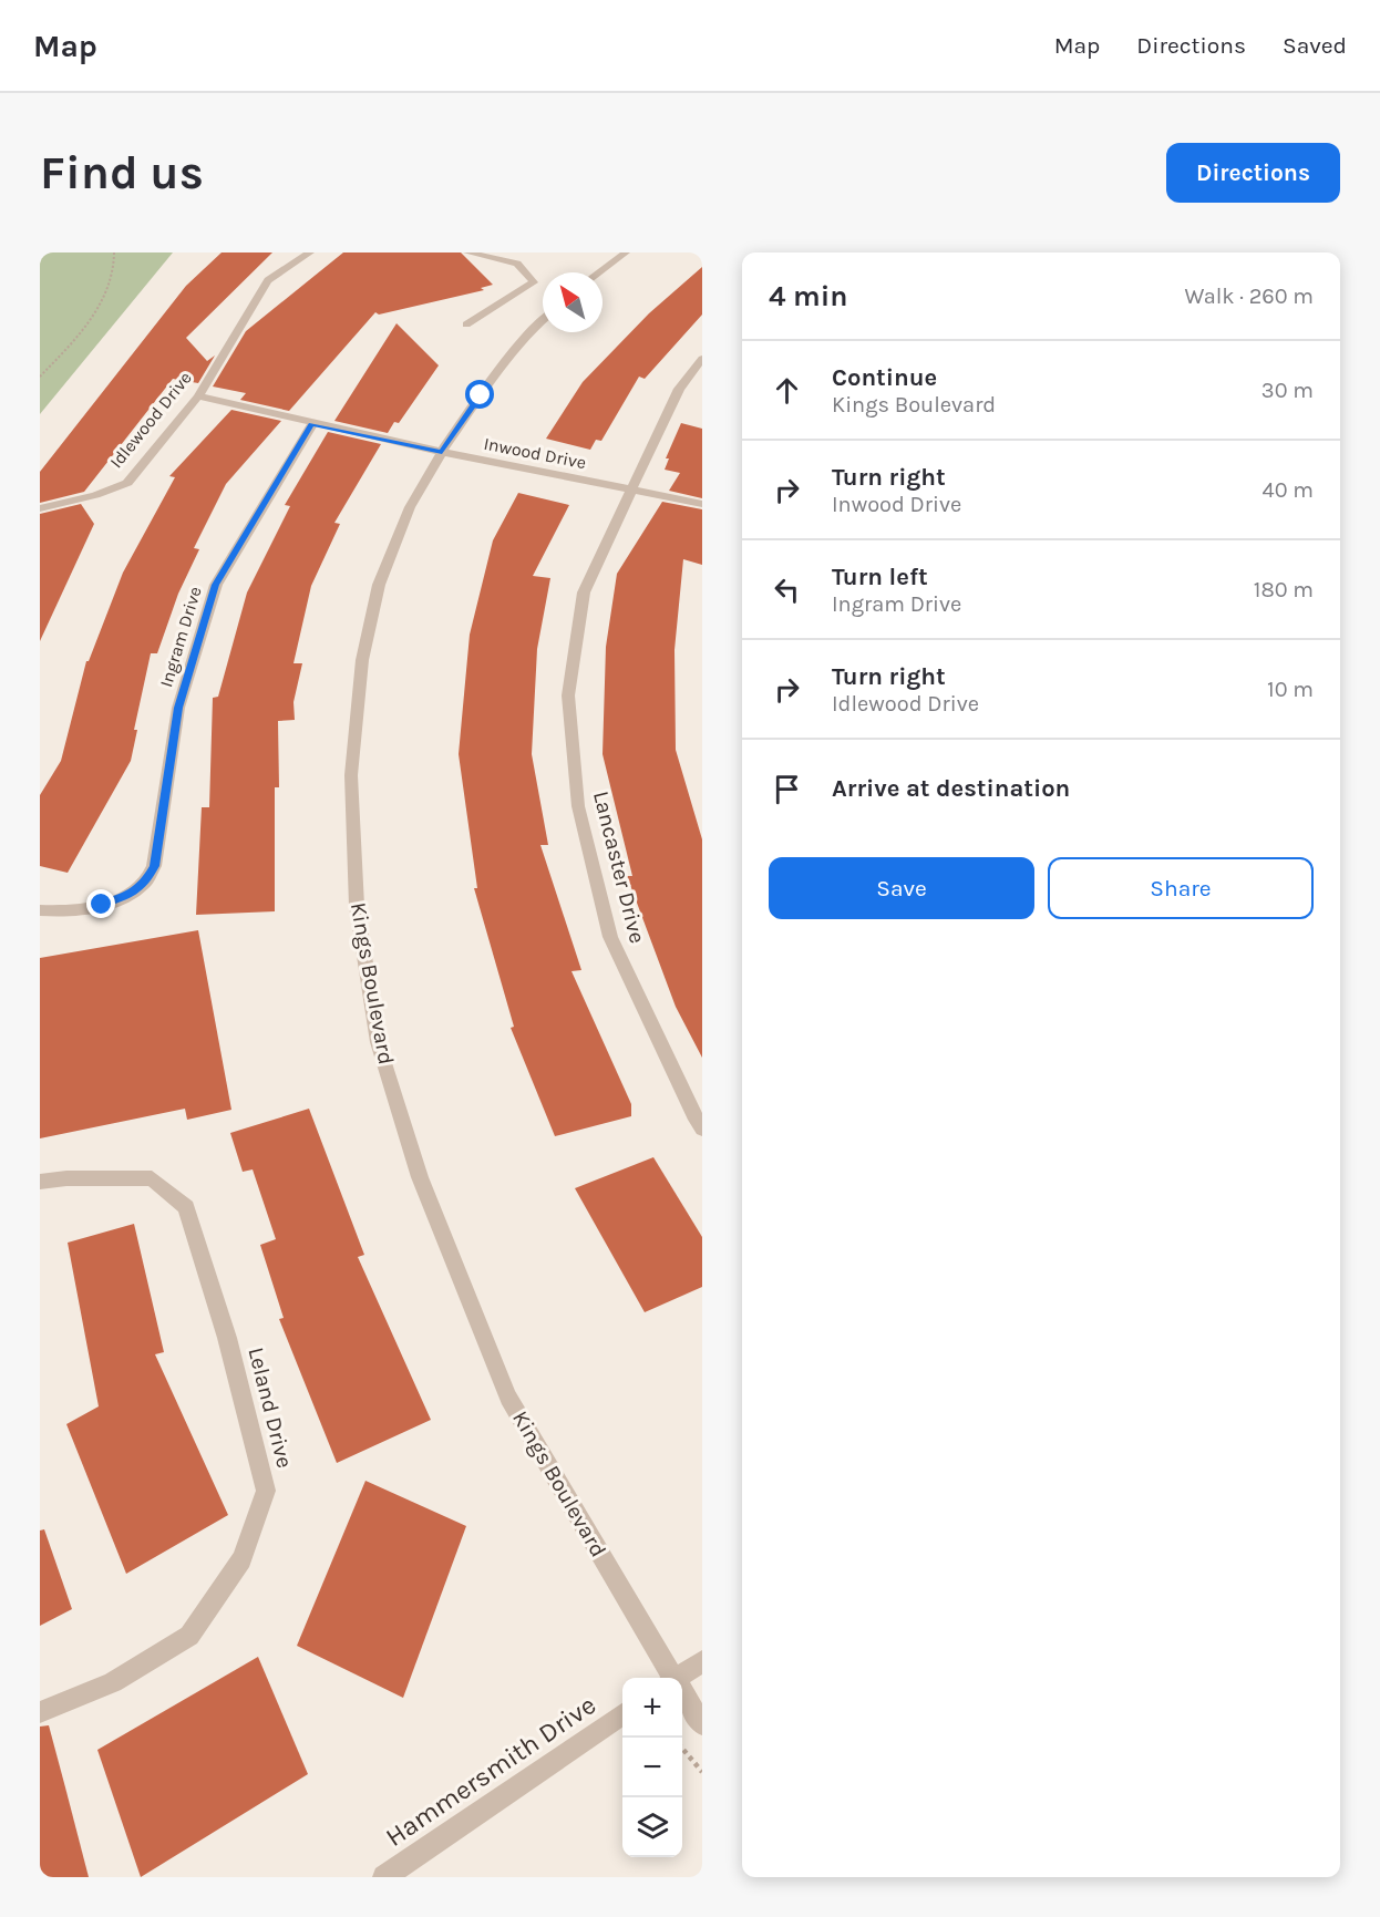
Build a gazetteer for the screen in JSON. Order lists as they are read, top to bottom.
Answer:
{
  "streets": {
    "street": [
      "Idlewood Drive",
      "Inwood Drive",
      "Ingram Drive",
      "Lancaster Drive",
      "Kings Boulevard",
      "Leland Drive",
      "Hammersmith Drive"
    ]
  },
  "crossings": [
    ["Idlewood Drive", "Inwood Drive"],
    ["Inwood Drive", "Ingram Drive"],
    ["Inwood Drive", "Lancaster Drive"],
    ["Inwood Drive", "Kings Boulevard"]
  ],
  "north": "top left",
  "page": {
    "header": "Map",
    "nav": ["Map", "Directions", "Saved"],
    "buttons": [
      "Directions",
      ["Save", "Share"]
    ],
    "title": "Find us",
    "heading": ["4 min", "Walk · 260 m"],
    "list": [
      ["Continue", "Kings Boulevard", "30 m"],
      ["Turn right", "Inwood Drive", "40 m"],
      ["Turn left", "Ingram Drive", "180 m"],
      ["Turn right", "Idlewood Drive", "10 m"],
      "Arrive at destination"
    ],
    "map_buttons": ["+", "−"]
  }
}
